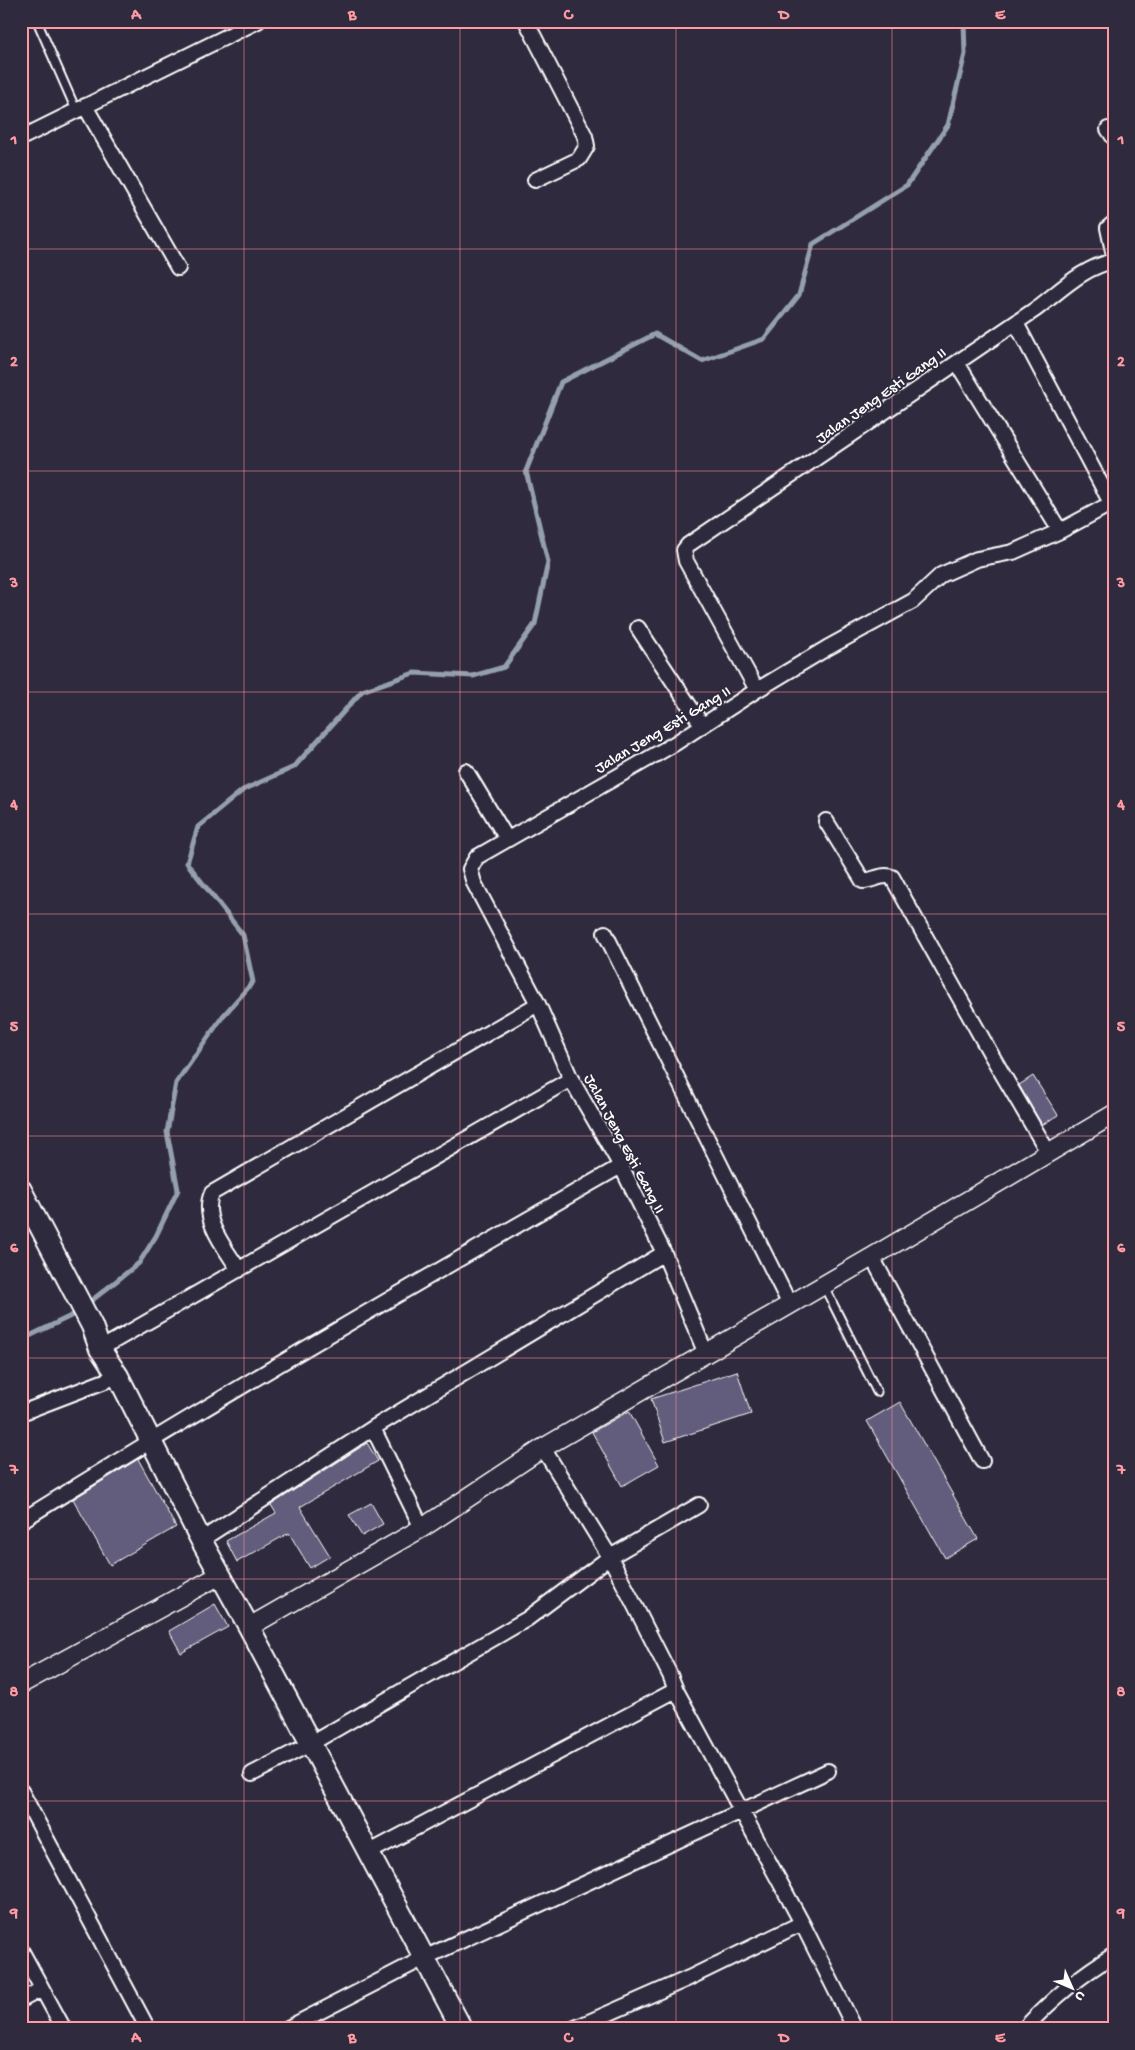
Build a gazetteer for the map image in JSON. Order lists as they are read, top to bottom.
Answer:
{
  "streets": {
    "street": ["Jalan Jeng Esti Gang II"]
  },
  "north": "bottom right",
  "grid": {
    "columns": [
      "A",
      "B",
      "C",
      "D",
      "E"
    ],
    "rows": [
      "1",
      "2",
      "3",
      "4",
      "5",
      "6",
      "7",
      "8",
      "9"
    ]
  }
}
